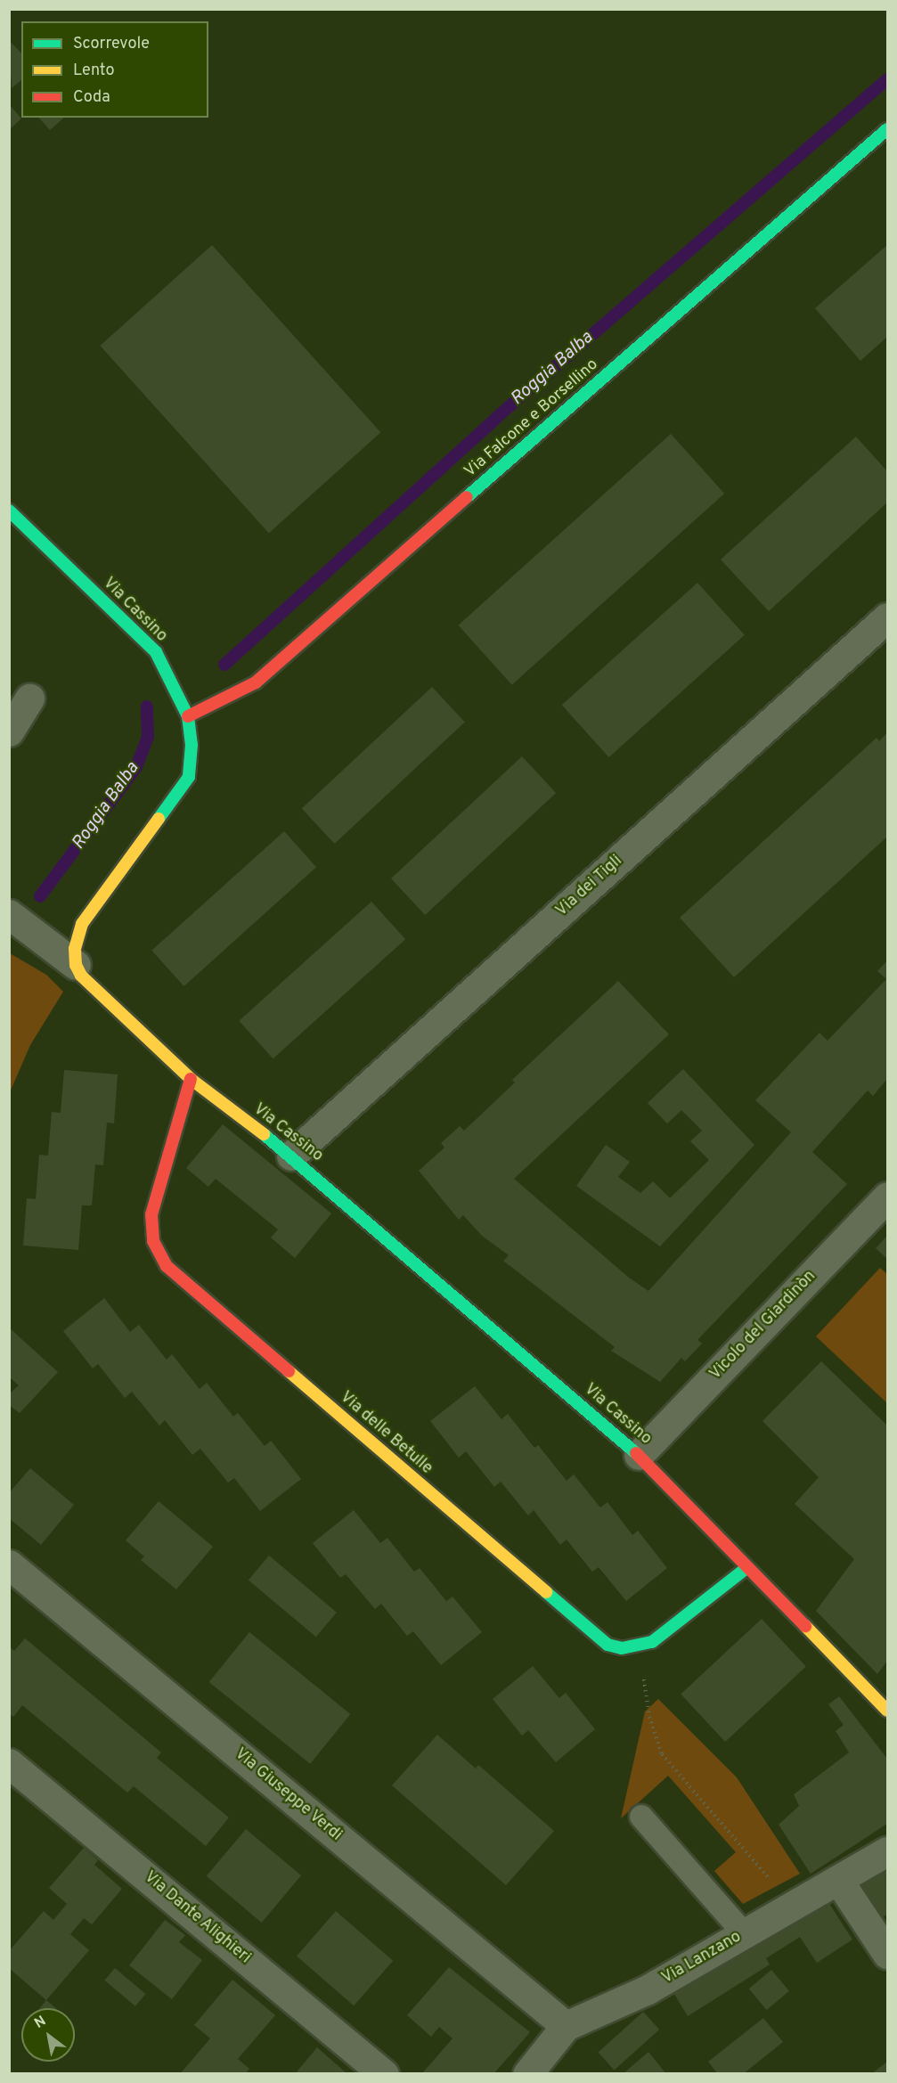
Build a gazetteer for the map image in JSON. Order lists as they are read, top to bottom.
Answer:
{
  "streets": {
    "street": [
      "Via Falcone e Borsellino",
      "Via Cassino",
      "Via dei Tigli",
      "Vicolo del Giardinòn",
      "Via delle Betulle",
      "Via Giuseppe Verdi",
      "Via Dante Alighieri",
      "Via Lanzano"
    ]
  },
  "crossings": [
    ["Via Falcone e Borsellino", "Via Cassino"],
    ["Via Cassino", "Via dei Tigli"],
    ["Via Cassino", "Vicolo del Giardinòn"],
    ["Via Cassino", "Via delle Betulle"],
    ["Via Giuseppe Verdi", "Via Lanzano"]
  ],
  "water": ["Roggia Balba"],
  "legend": ["Scorrevole", "Lento", "Coda"],
  "north": "top left"
}
